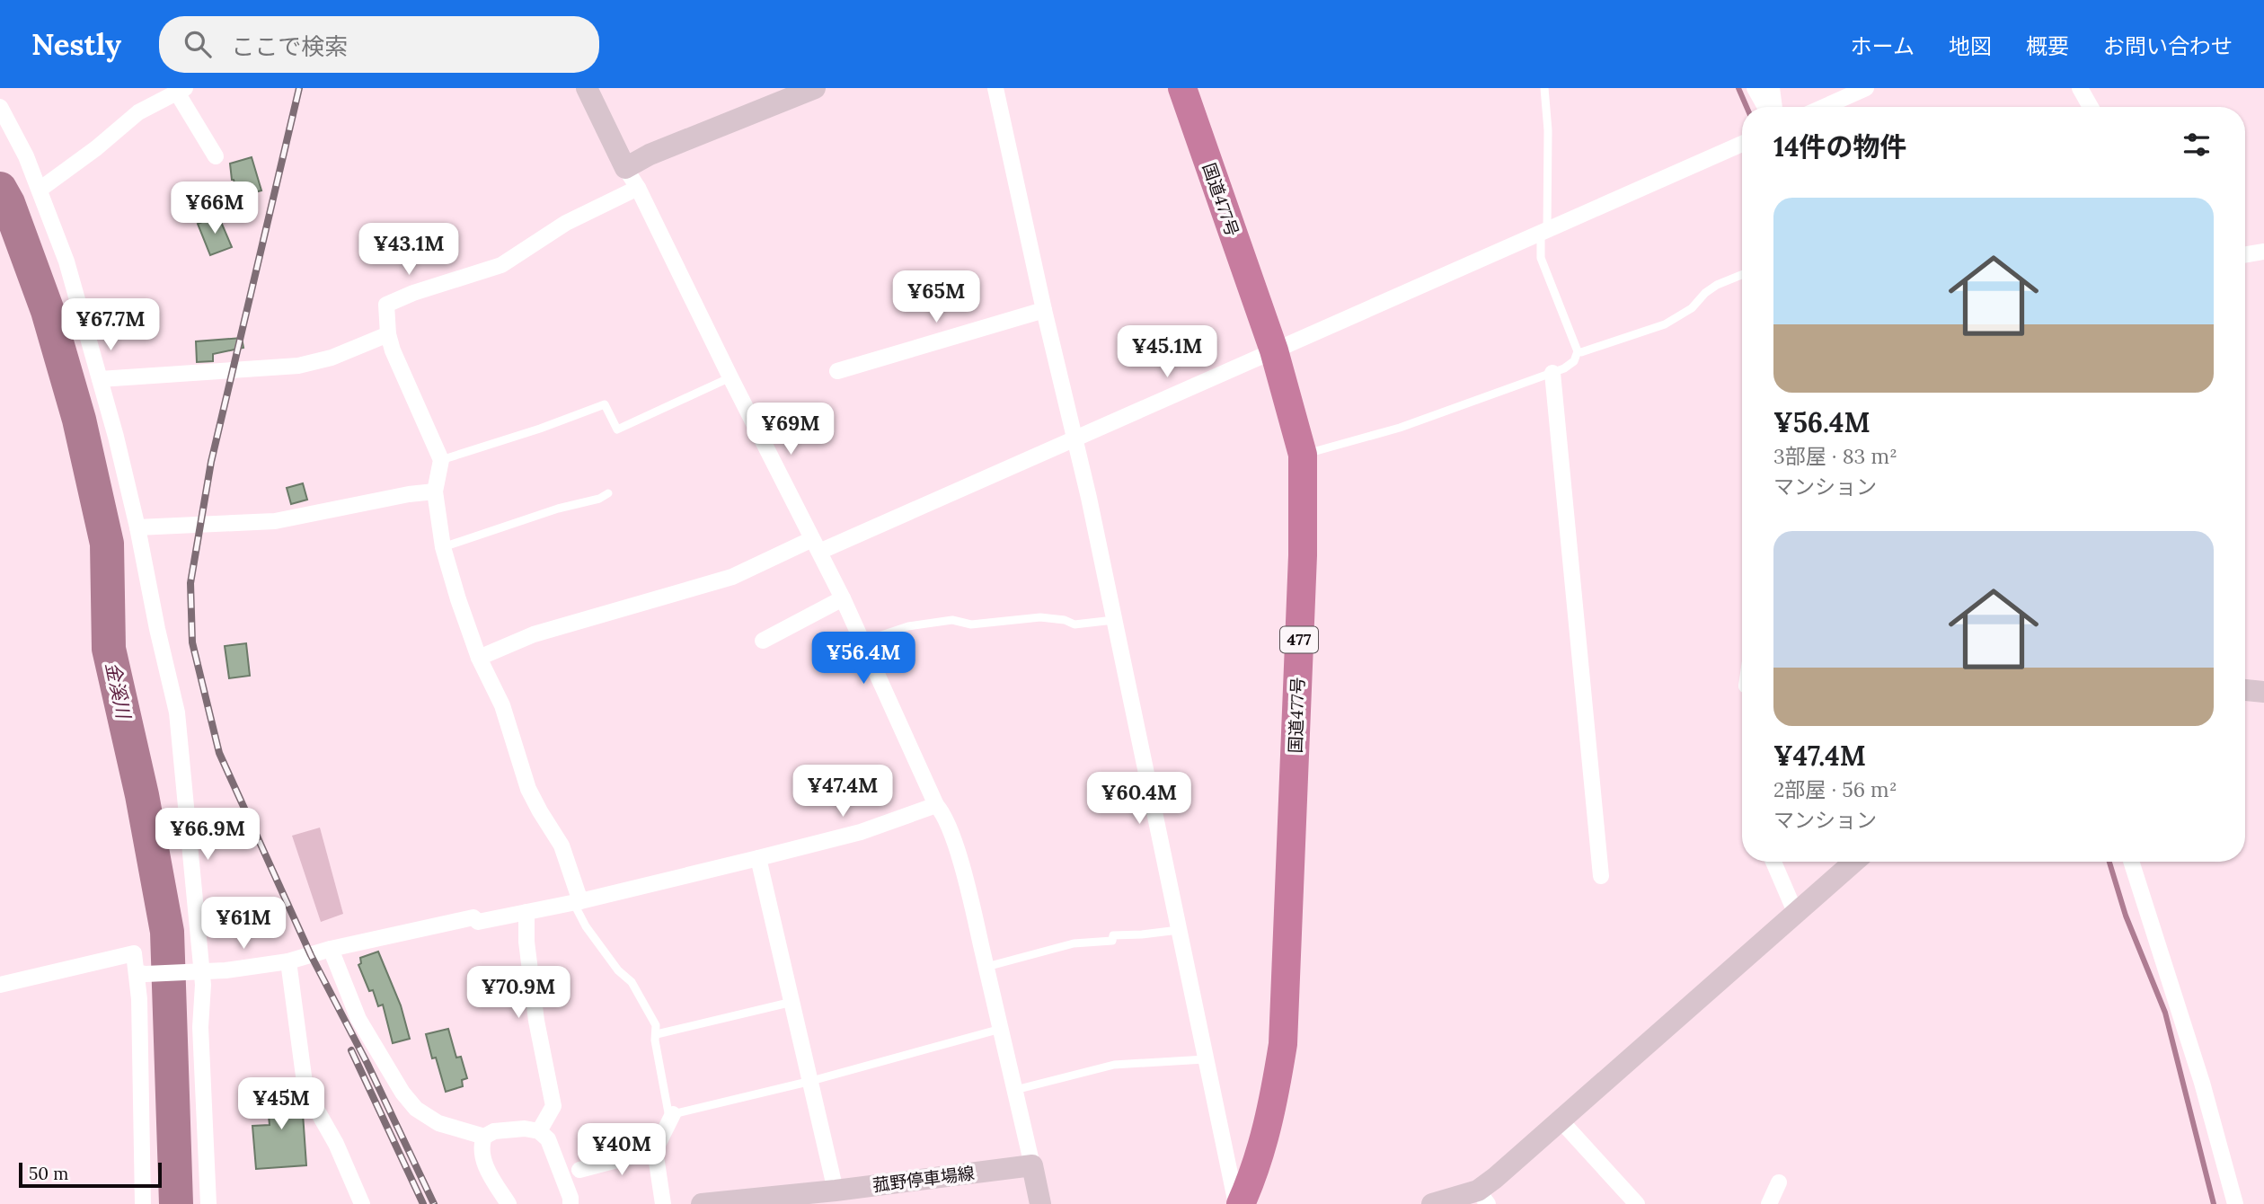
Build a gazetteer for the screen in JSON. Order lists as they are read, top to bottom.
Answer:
{
  "streets": {
    "highway": ["国道477号", "477"],
    "street": ["菰野停車場線"]
  },
  "water": ["金溪川"],
  "scale_bar": "50 m",
  "page": {
    "header": "Nestly",
    "search": "ここで検索",
    "nav": [
      "ホーム",
      "地図",
      "概要",
      "お問い合わせ"
    ],
    "heading": "14件の物件",
    "price": [
      "¥66M",
      "¥43.1M",
      "¥65M",
      "¥67.7M",
      "¥45.1M",
      "¥69M",
      "¥56.4M",
      "¥47.4M",
      "¥60.4M",
      "¥66.9M",
      "¥61M",
      "¥70.9M",
      "¥45M",
      "¥40M"
    ],
    "list": [
      {
        "name": "¥56.4M",
        "note": "3部屋 · 83 m² · マンション"
      },
      {
        "name": "¥47.4M",
        "note": "2部屋 · 56 m² · マンション"
      }
    ],
    "scale": "50 m"
  }
}
